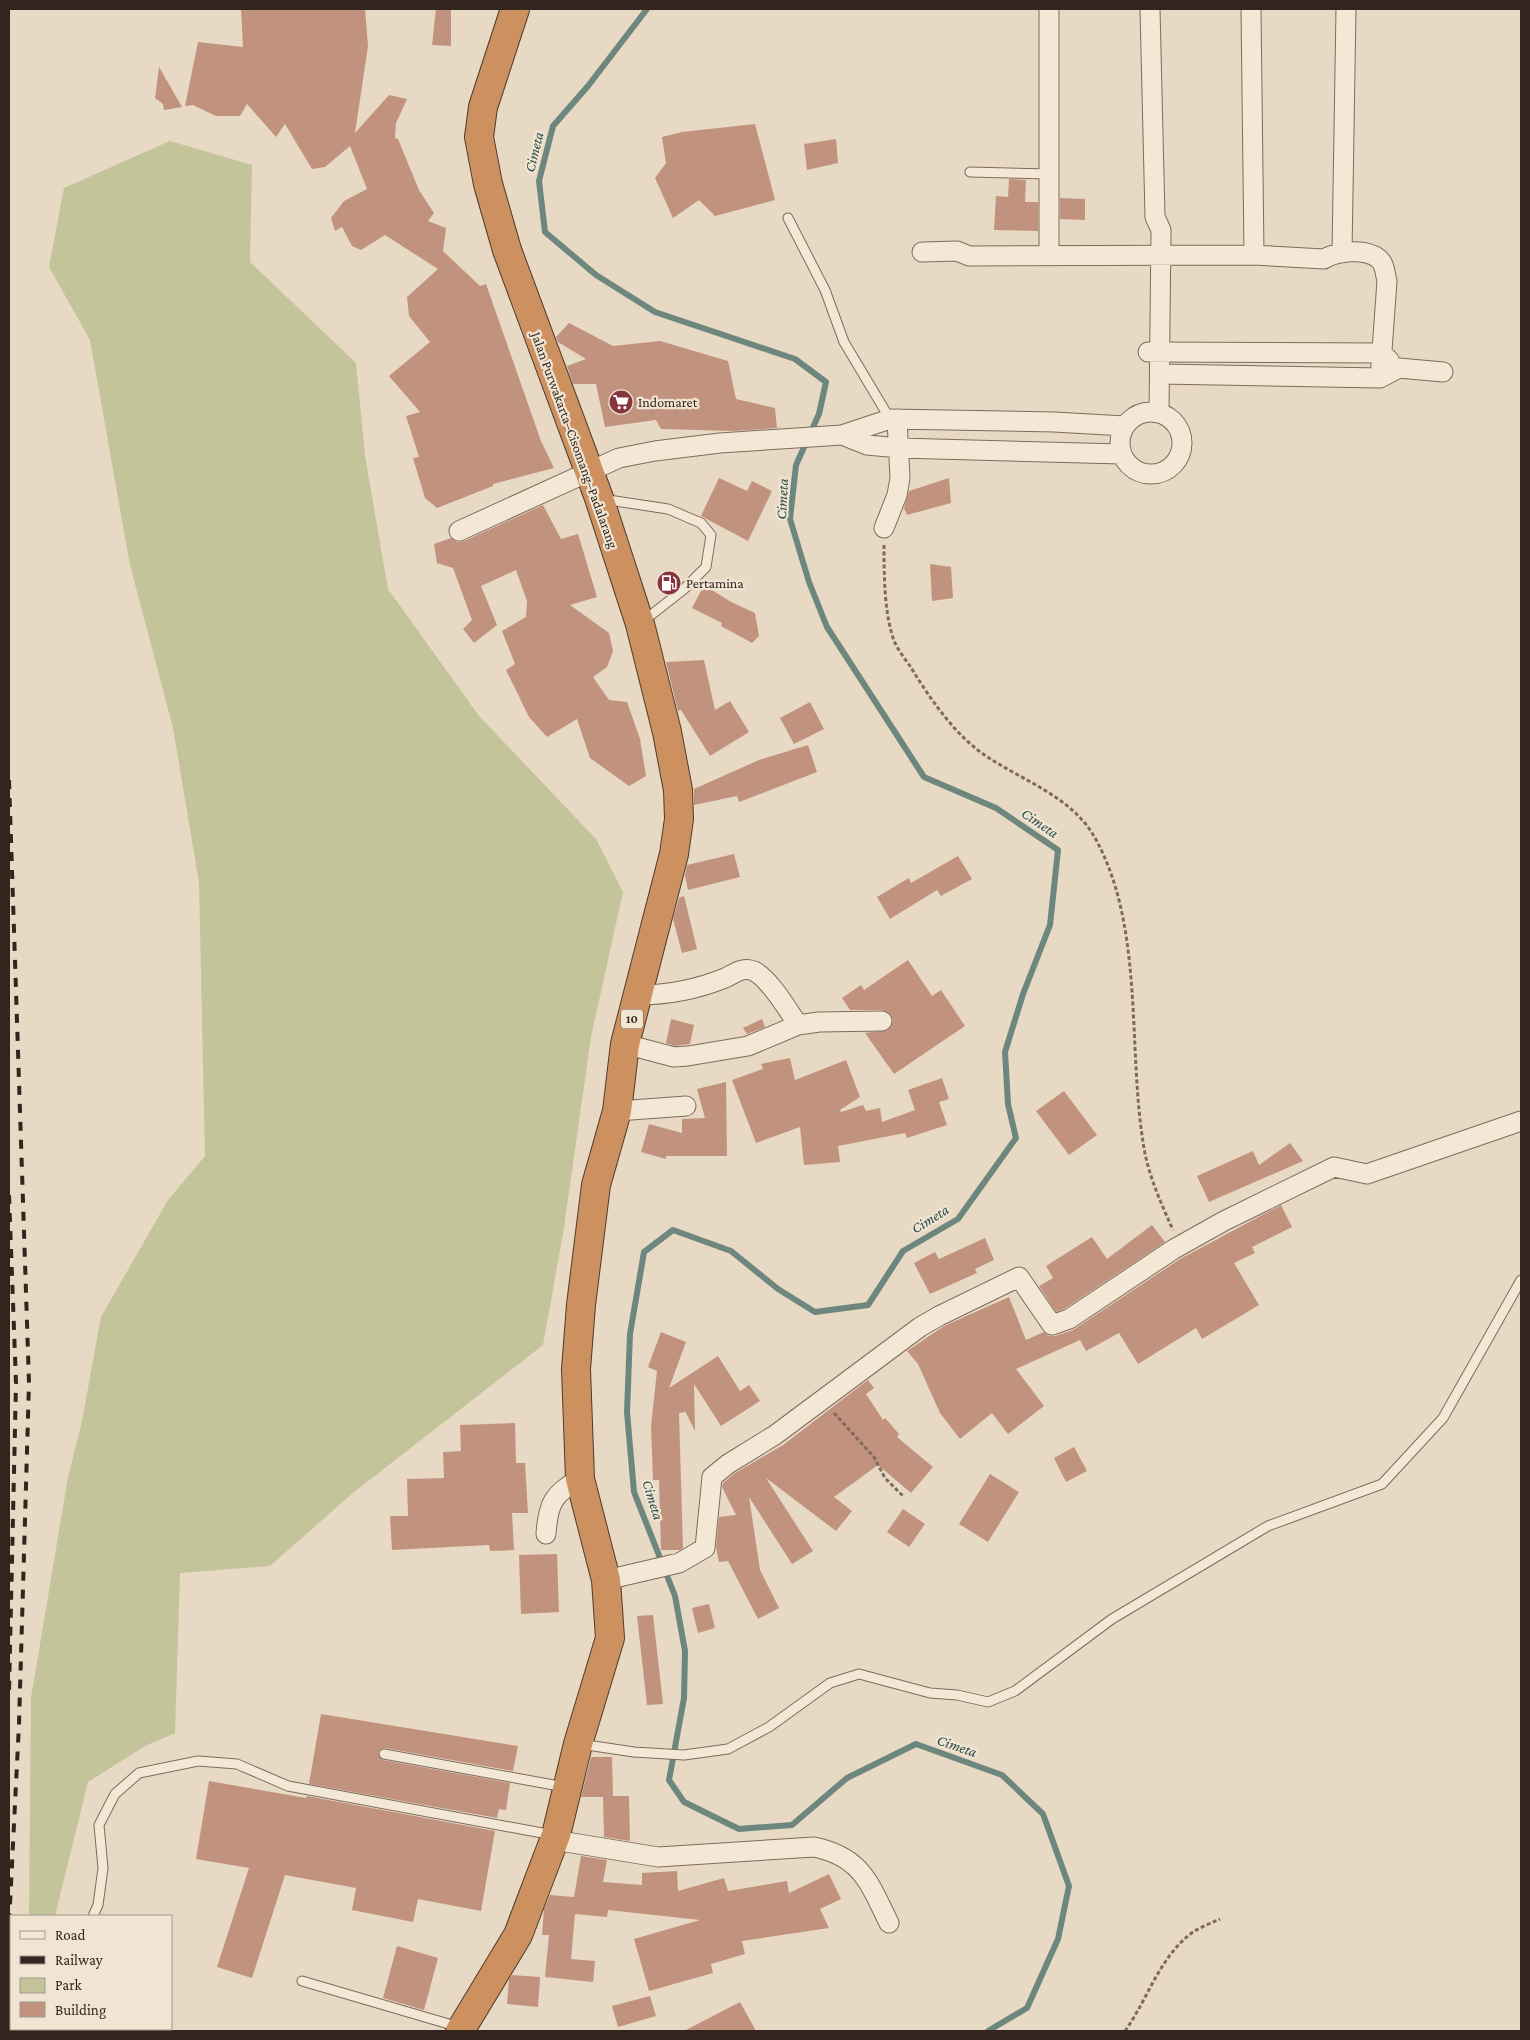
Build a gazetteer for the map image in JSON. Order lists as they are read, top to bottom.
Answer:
{
  "streets": {
    "highway": ["Jalan Purwakarta–Cisomang–Padalarang", "10"]
  },
  "water": ["Cimeta"],
  "places": {
    "supermarket": ["Indomaret"],
    "fuel station": ["Pertamina"]
  },
  "legend": [
    "Road",
    "Railway",
    "Park",
    "Building"
  ]
}
